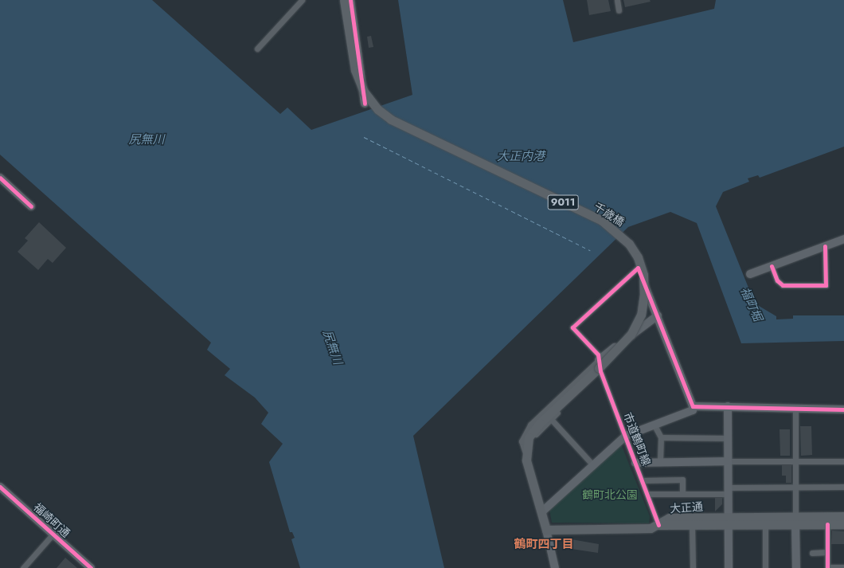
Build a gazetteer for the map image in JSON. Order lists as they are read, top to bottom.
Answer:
{
  "streets": {
    "main road": ["9011", "千歳橋", "大正通"],
    "street": ["市道鶴町線", "福崎町通"]
  },
  "crossings": [
    ["市道鶴町線", "大正通"]
  ],
  "districts": ["鶴町四丁目"],
  "water": ["尻無川", "大正内港", "福町堀"],
  "parks": ["鶴町北公園"]
}
